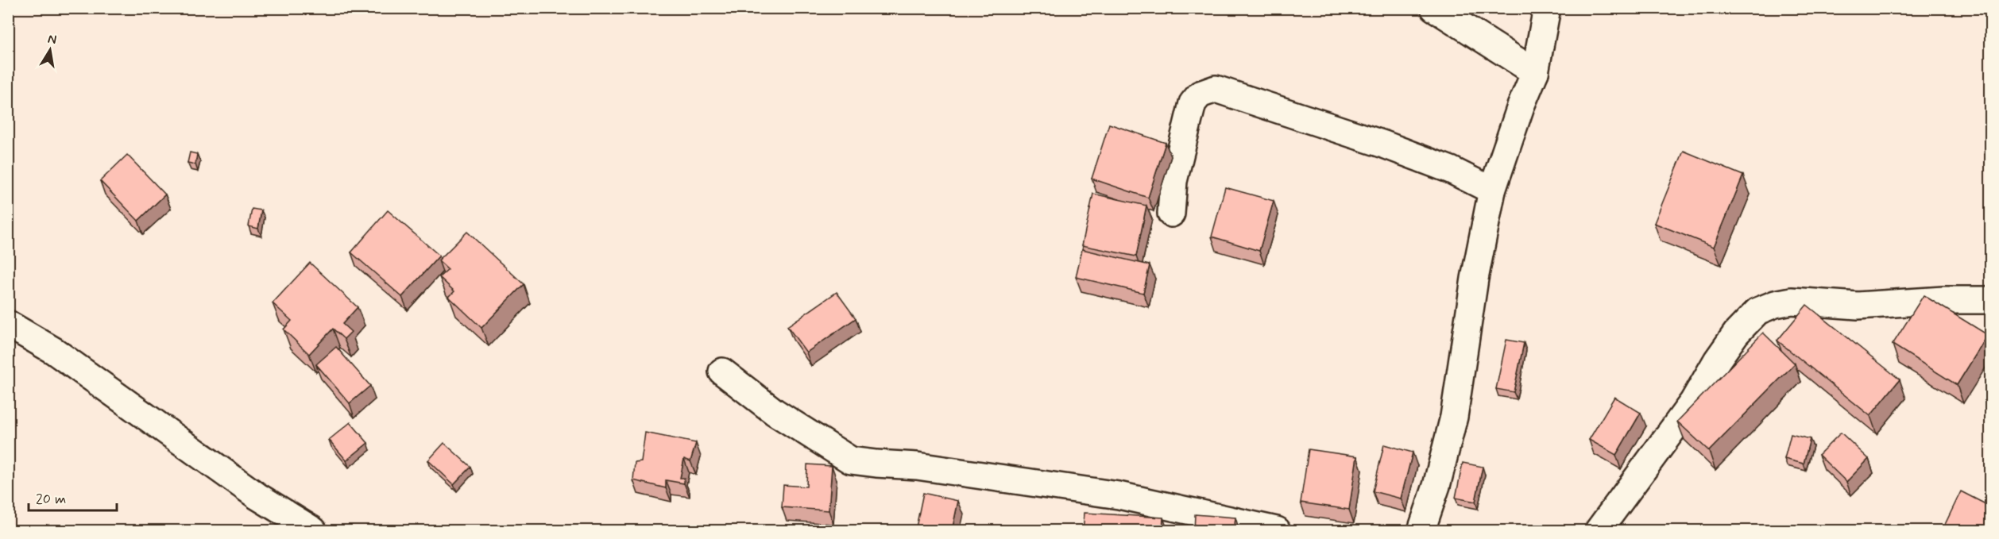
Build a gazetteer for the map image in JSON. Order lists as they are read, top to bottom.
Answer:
{
  "scale_bar": "20 m",
  "north": "top"
}
